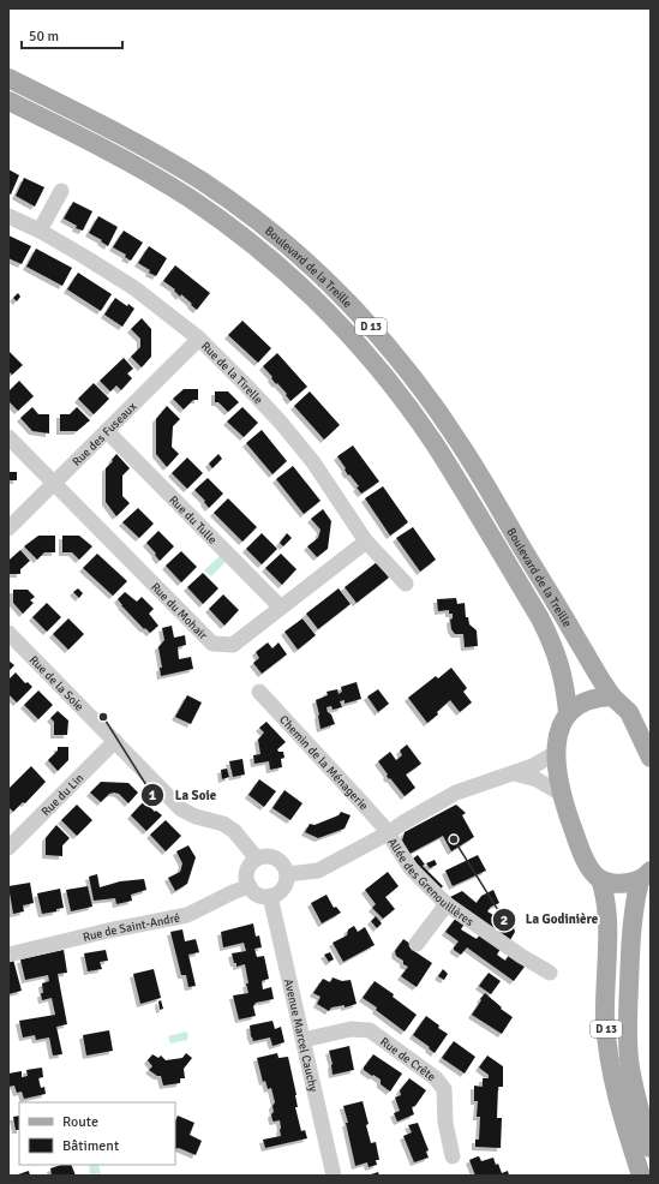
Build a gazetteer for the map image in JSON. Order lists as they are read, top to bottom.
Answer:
{
  "streets": {
    "main road": ["Boulevard de la Treille", "D 13"],
    "street": [
      "Rue de la Tirelle",
      "Rue des Fuseaux",
      "Rue du Tulle",
      "Rue du Mohair",
      "Rue de la Soie",
      "Chemin de la Ménagerie",
      "Rue du Lin",
      "Allée des Grenouillères",
      "Rue de Saint-André",
      "Avenue Marcel Cauchy",
      "Rue de Crête"
    ]
  },
  "crossings": [
    ["Rue de la Tirelle", "Rue des Fuseaux"],
    ["Rue de la Tirelle", "Rue du Mohair"],
    ["Rue des Fuseaux", "Rue du Tulle"],
    ["Rue des Fuseaux", "Rue du Mohair"],
    ["Rue du Tulle", "Rue du Mohair"],
    ["Rue de la Soie", "Rue du Lin"],
    ["Rue de la Soie", "Rue de Saint-André"],
    ["Rue de la Soie", "Avenue Marcel Cauchy"],
    ["Chemin de la Ménagerie", "Allée des Grenouillères"],
    ["Rue de Saint-André", "Avenue Marcel Cauchy"],
    ["Avenue Marcel Cauchy", "Rue de Crête"]
  ],
  "places": ["La Soie", "La Godinière"],
  "legend": ["Route", "Bâtiment"],
  "scale_bar": "50 m"
}
